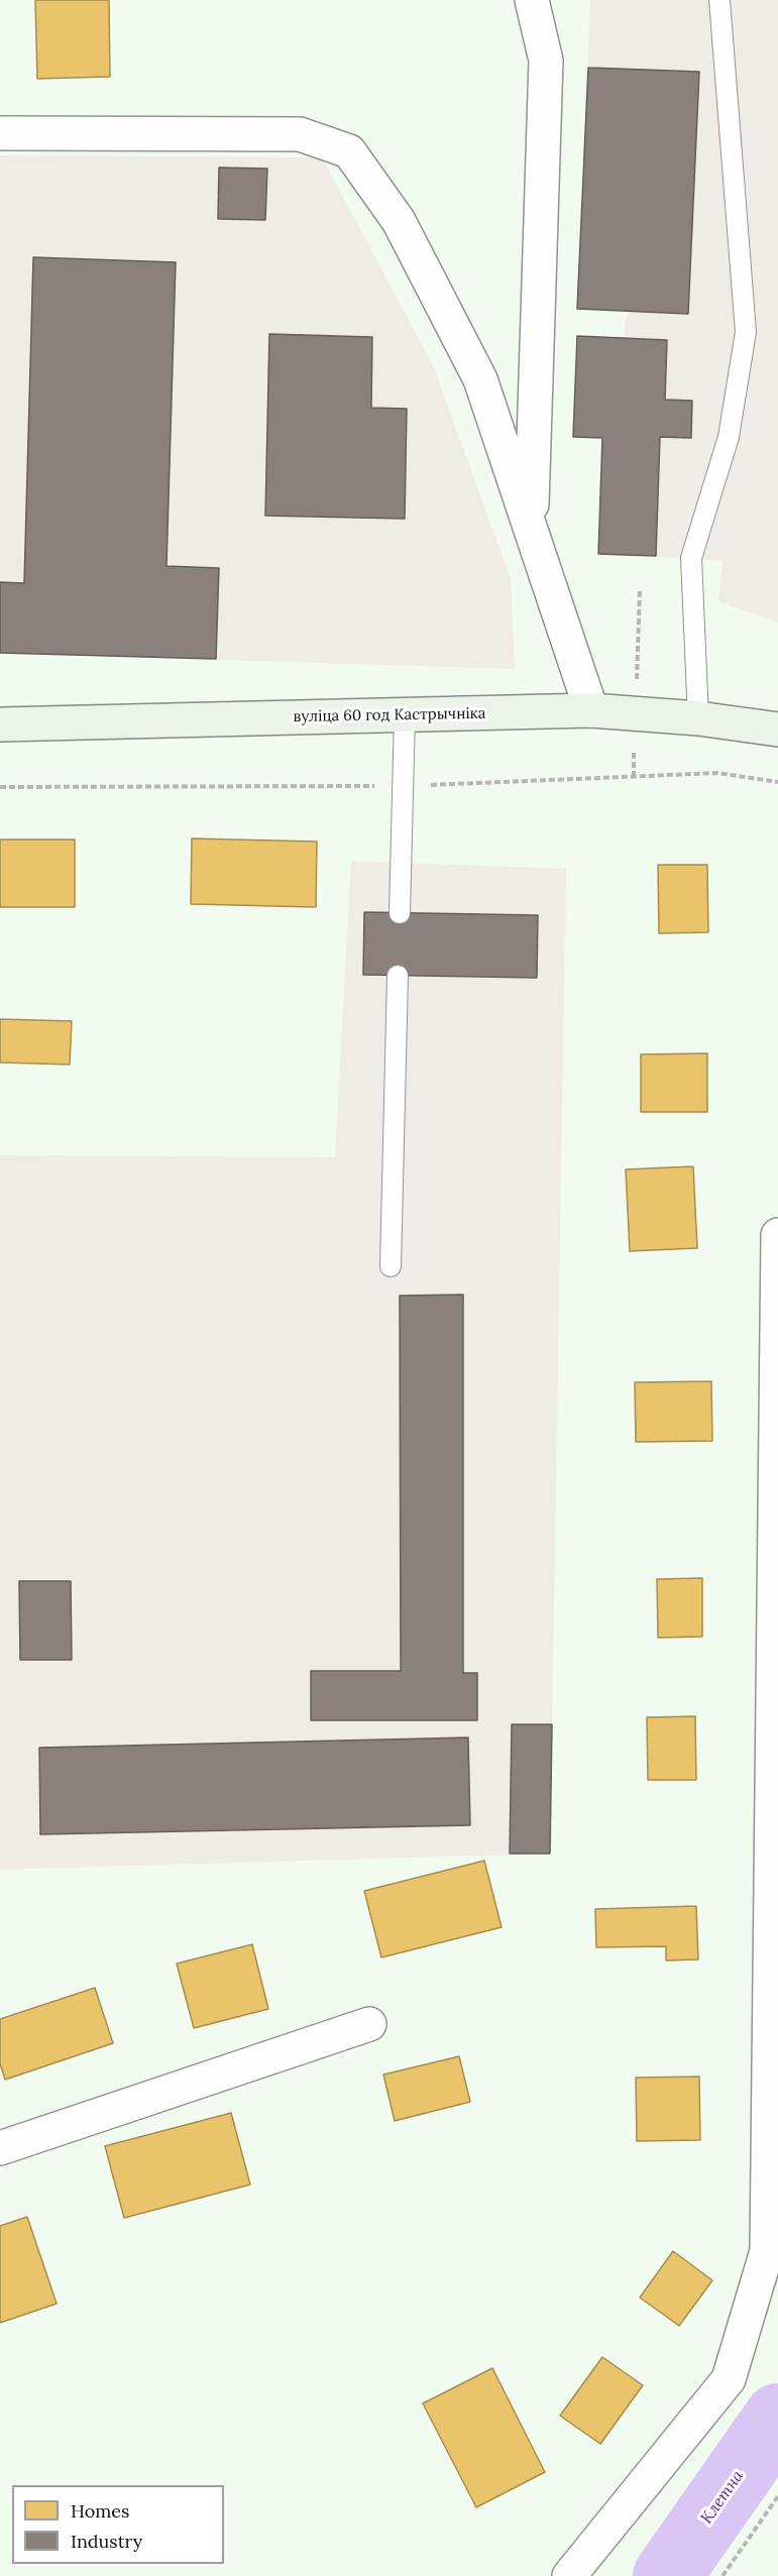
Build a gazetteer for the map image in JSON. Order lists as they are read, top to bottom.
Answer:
{
  "streets": {
    "street": ["вуліца 60 год Кастрычніка"]
  },
  "water": ["Клетна"],
  "legend": ["Homes", "Industry"]
}
